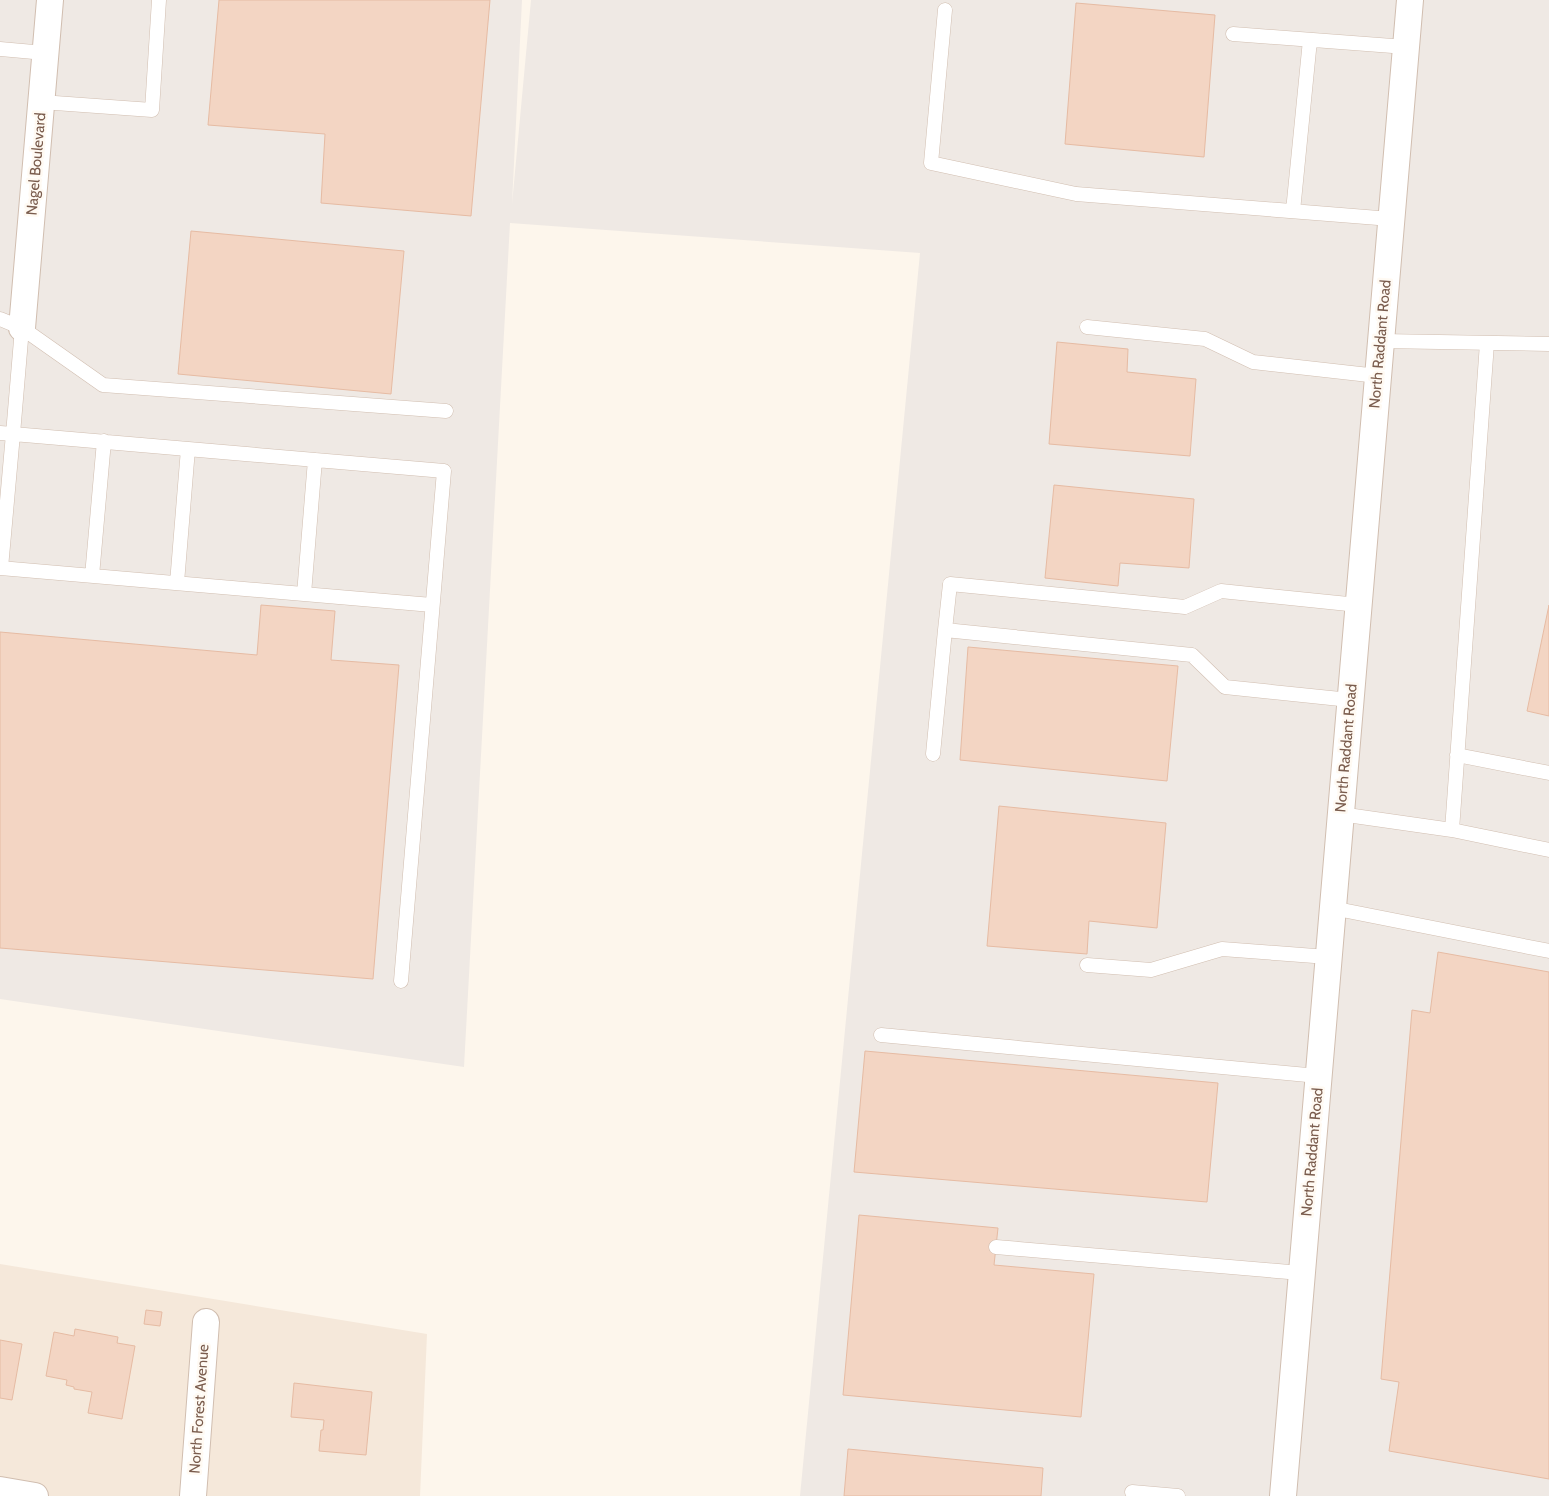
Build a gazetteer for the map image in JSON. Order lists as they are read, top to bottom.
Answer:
{
  "streets": {
    "street": ["Nagel Boulevard", "North Raddant Road", "North Forest Avenue"]
  }
}
